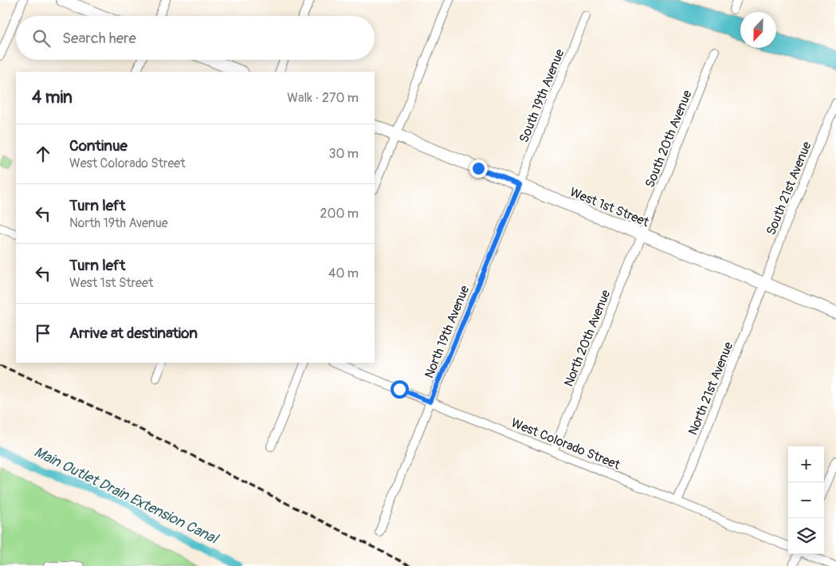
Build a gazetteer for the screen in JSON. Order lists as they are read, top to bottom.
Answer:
{
  "streets": {
    "main road": ["West 1st Street"],
    "street": [
      "South 19th Avenue",
      "South 20th Avenue",
      "South 21st Avenue",
      "North 19th Avenue",
      "North 20th Avenue",
      "North 21st Avenue",
      "West Colorado Street"
    ]
  },
  "crossings": [
    ["South 19th Avenue", "West 1st Street"],
    ["South 19th Avenue", "North 19th Avenue"],
    ["South 20th Avenue", "West 1st Street"],
    ["South 20th Avenue", "North 20th Avenue"],
    ["South 21st Avenue", "West 1st Street"],
    ["South 21st Avenue", "North 21st Avenue"],
    ["West 1st Street", "North 19th Avenue"],
    ["West 1st Street", "North 20th Avenue"],
    ["West 1st Street", "North 21st Avenue"],
    ["North 19th Avenue", "West Colorado Street"],
    ["North 20th Avenue", "West Colorado Street"],
    ["North 21st Avenue", "West Colorado Street"]
  ],
  "water": ["Main Outlet Drain Extension Canal"],
  "north": "bottom",
  "page": {
    "search": "Search here",
    "heading": ["4 min", "Walk · 270 m"],
    "list": [
      ["Continue", "West Colorado Street", "30 m"],
      ["Turn left", "North 19th Avenue", "200 m"],
      ["Turn left", "West 1st Street", "40 m"],
      "Arrive at destination"
    ],
    "map_buttons": ["+", "−"]
  }
}
